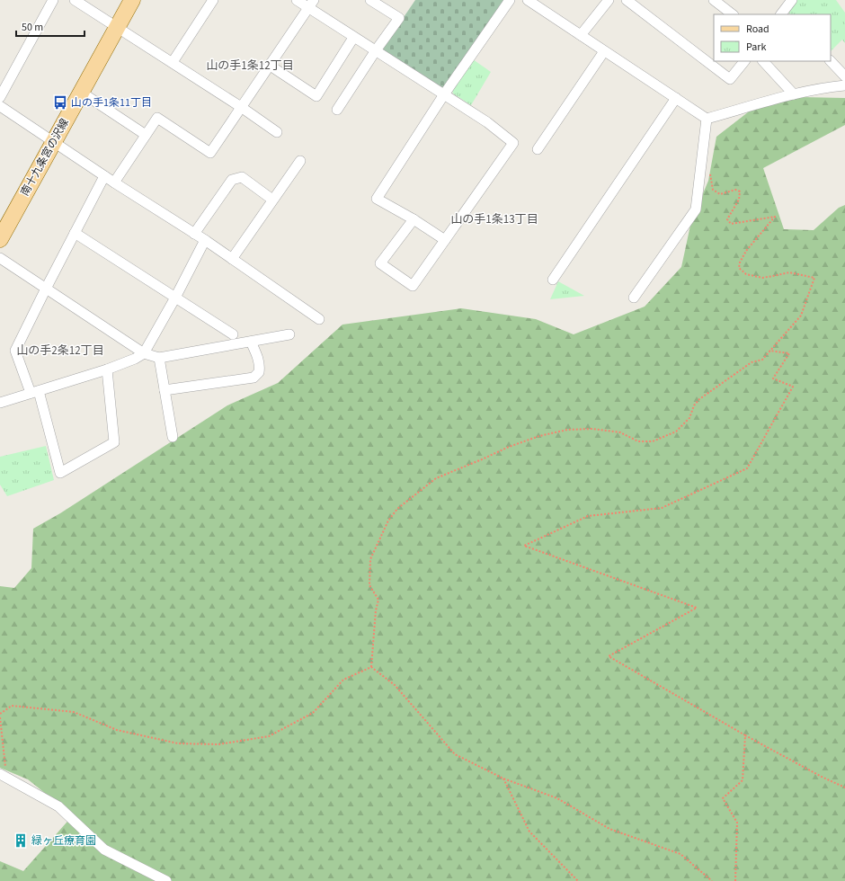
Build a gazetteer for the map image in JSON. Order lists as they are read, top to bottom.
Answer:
{
  "streets": {
    "main road": ["南十九条宮の沢線"]
  },
  "districts": ["山の手1条12丁目", "山の手1条13丁目", "山の手2条12丁目"],
  "places": {
    "bus stop": ["山の手1条11丁目"],
    "building": ["緑ヶ丘療育園"]
  },
  "legend": ["Road", "Park"],
  "scale_bar": "50 m"
}
